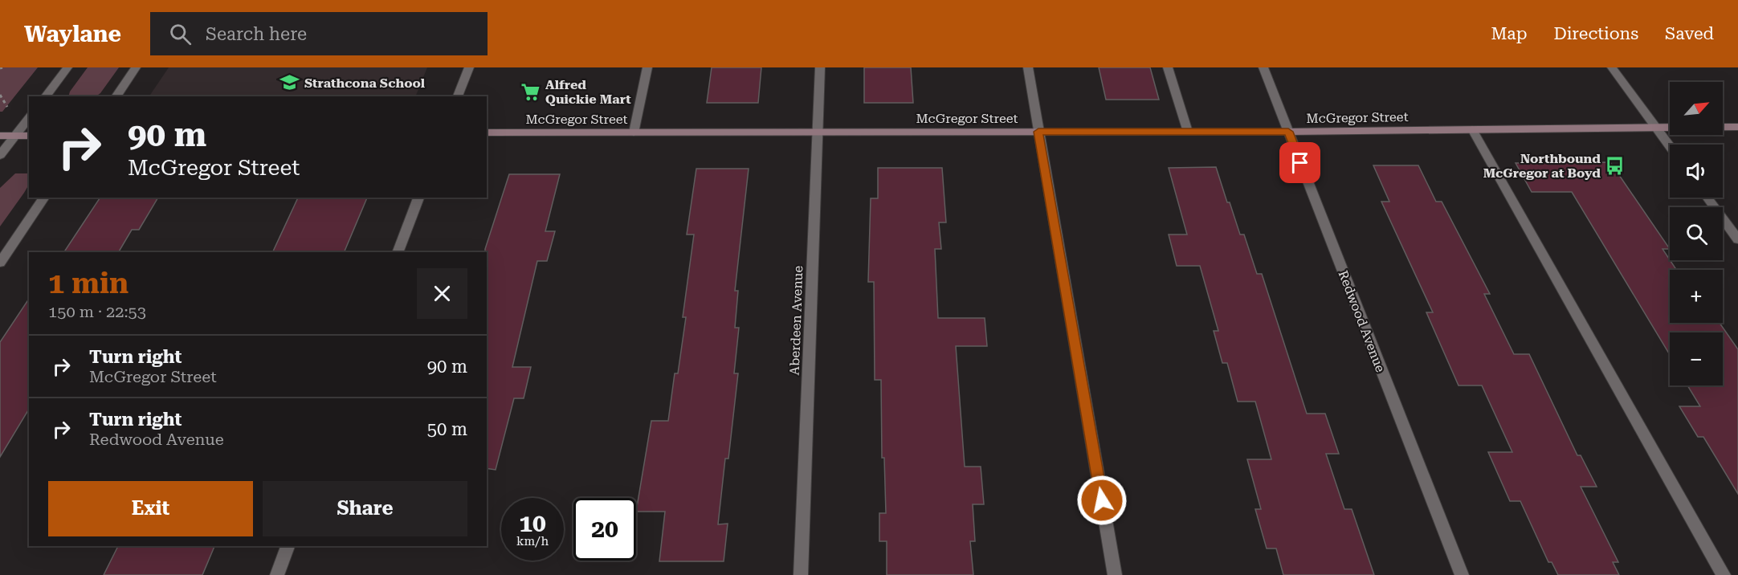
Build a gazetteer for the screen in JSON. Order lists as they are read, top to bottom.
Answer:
{
  "streets": {
    "main road": ["McGregor Street"],
    "street": ["Aberdeen Avenue", "Redwood Avenue"]
  },
  "crossings": [
    ["McGregor Street", "Aberdeen Avenue"],
    ["McGregor Street", "Redwood Avenue"]
  ],
  "places": {
    "school or university": ["Strathcona School"],
    "supermarket": ["Alfred Quickie Mart"],
    "bus stop": ["Northbound McGregor at Boyd"]
  },
  "north": "top right",
  "page": {
    "header": "Waylane",
    "search": "Search here",
    "nav": ["Map", "Directions", "Saved"],
    "map_buttons": ["+", "−"],
    "turn": ["90 m", "McGregor Street"],
    "heading": ["1 min", "150 m · 22:53"],
    "list": [
      {
        "name": "Turn right",
        "note": "McGregor Street",
        "value": "90 m"
      },
      {
        "name": "Turn right",
        "note": "Redwood Avenue",
        "value": "50 m"
      }
    ],
    "buttons": ["Exit", "Share"],
    "speed": "10 km/h",
    "limit": "20"
  }
}
